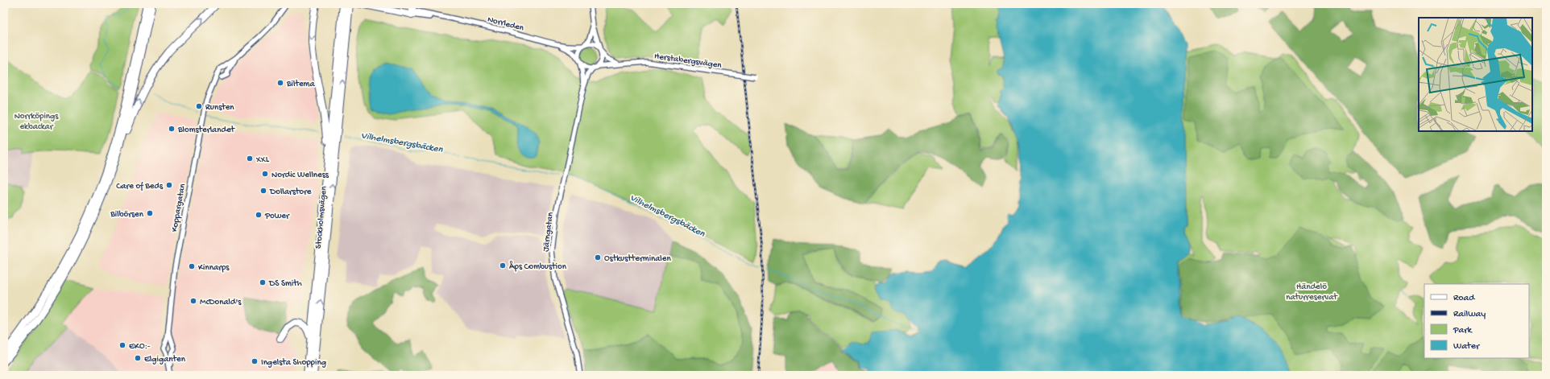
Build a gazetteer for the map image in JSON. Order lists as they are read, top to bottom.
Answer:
{
  "streets": {
    "highway": ["Stockholmsvägen"],
    "street": [
      "Norrleden",
      "Herstabergsvägen",
      "Koppargatan",
      "Järngatan"
    ]
  },
  "crossings": [
    ["Herstabergsvägen", "Järngatan"]
  ],
  "water": ["Vilhelmsbergsbäcken"],
  "parks": ["Norrköpings ekbackar", "Händelö naturreservat"],
  "places": [
    "Biltema",
    "Runsten",
    "Blomsterlandet",
    "XXL",
    "Nordic Wellness",
    "Care of Beds",
    "Dollarstore",
    "Bilbörsen",
    "Power",
    "Ostkustterminalen",
    "Åps Combustion",
    "Kinnarps",
    "DS Smith",
    "McDonald's",
    "EKO:-",
    "Elgiganten",
    "Ingelsta Shopping"
  ],
  "legend": [
    "Road",
    "Railway",
    "Park",
    "Water"
  ]
}
